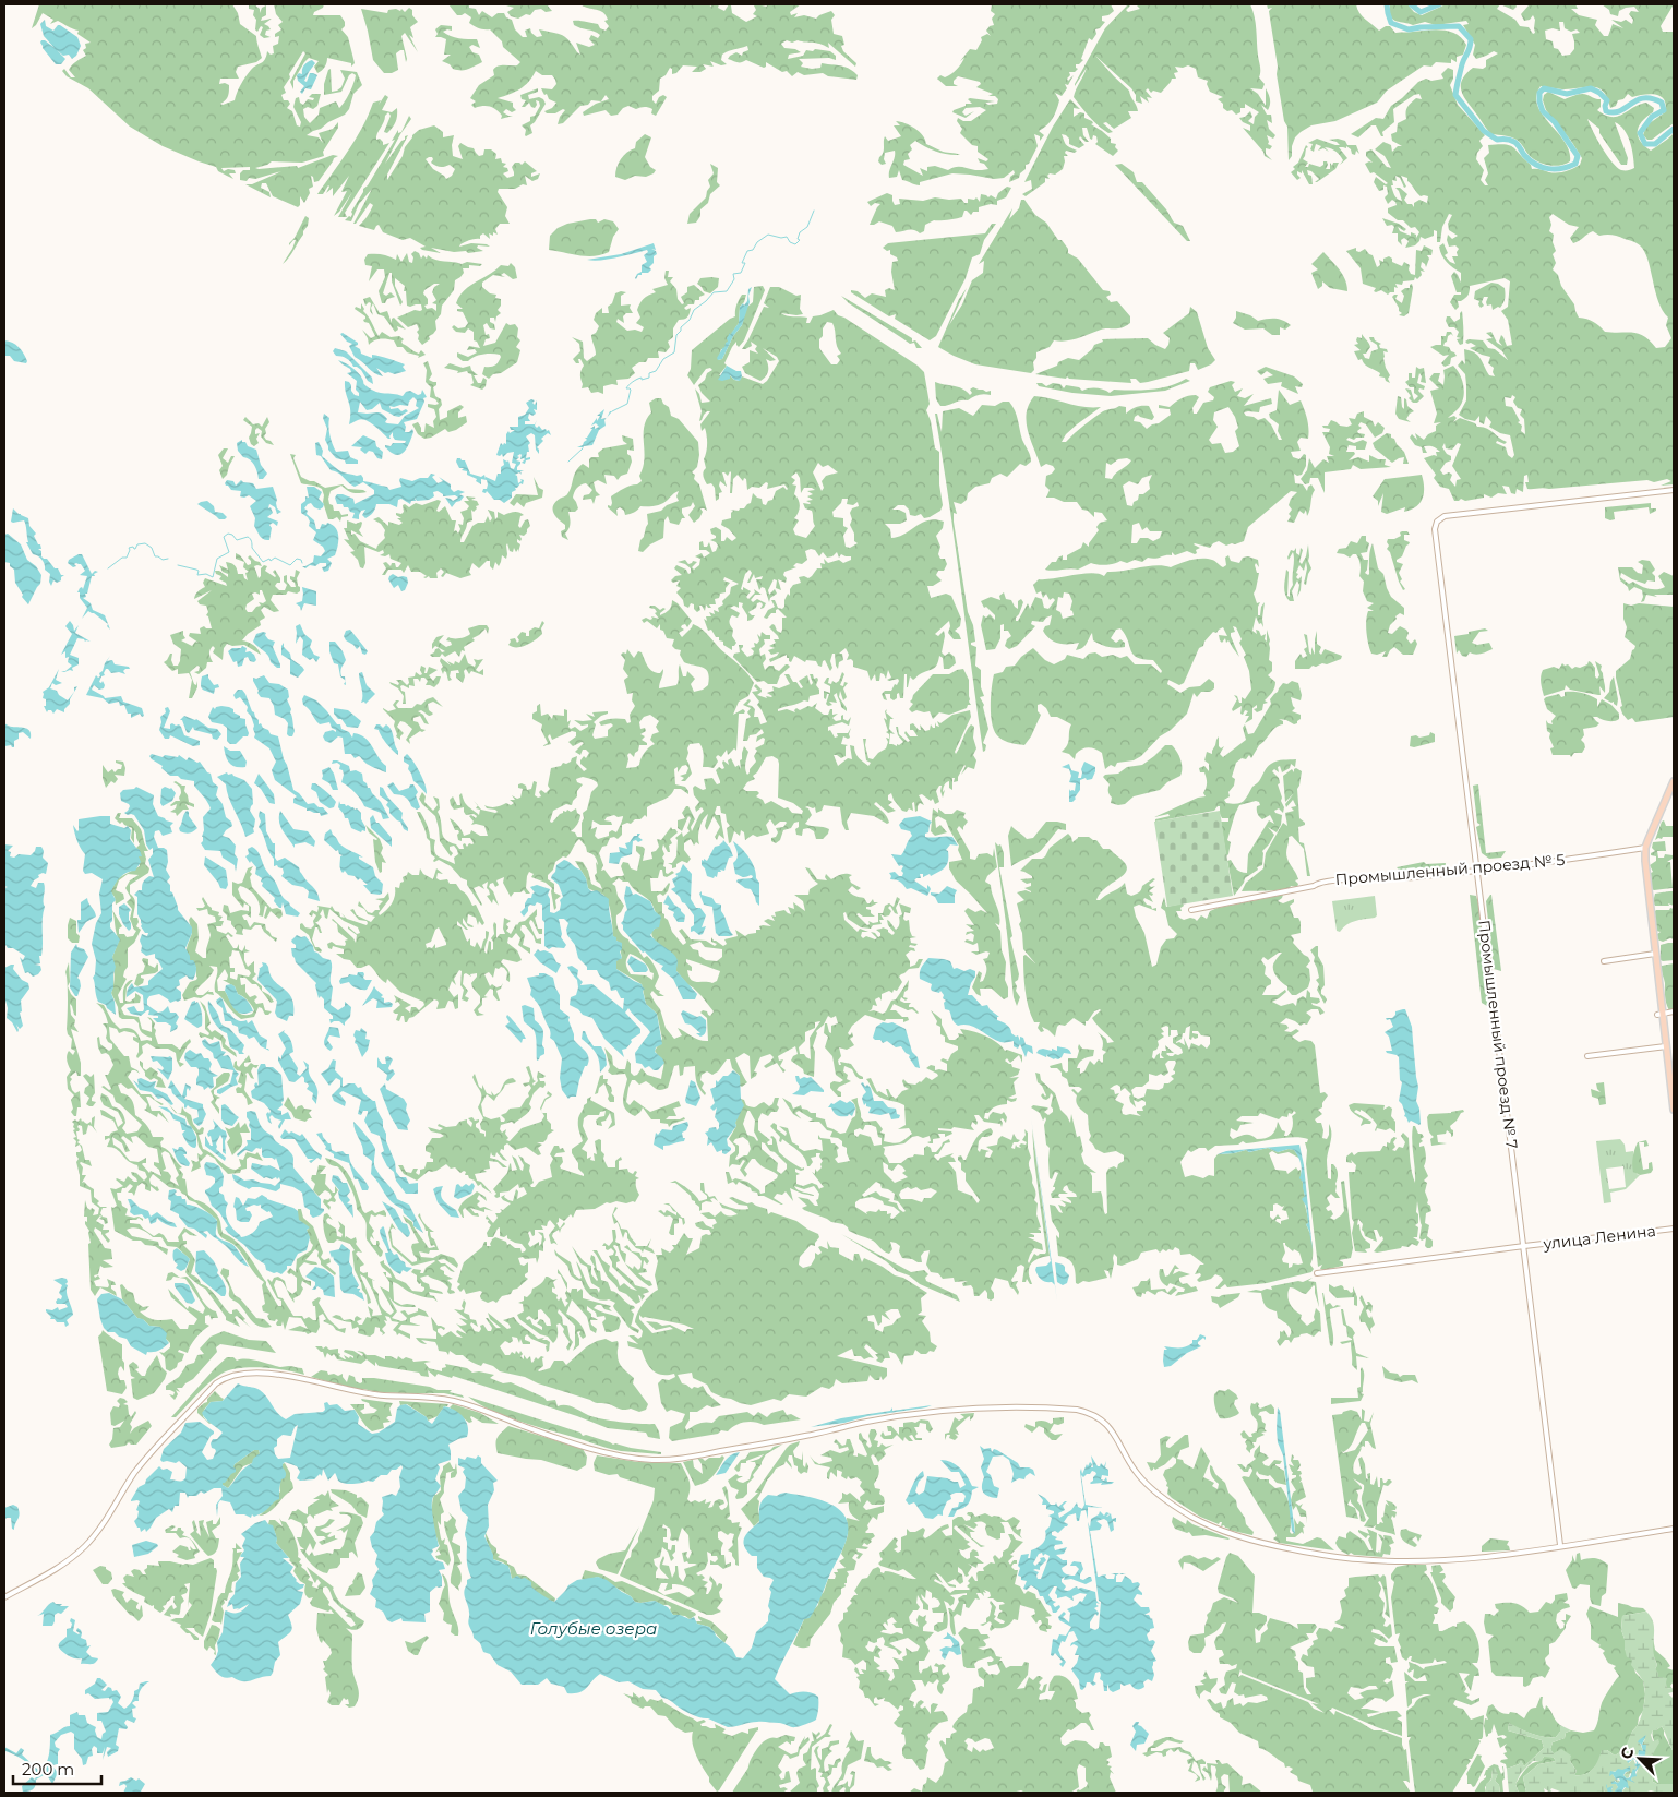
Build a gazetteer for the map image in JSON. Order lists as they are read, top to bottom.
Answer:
{
  "streets": {
    "street": ["Промышленный проезд № 5", "Промышленный проезд № 7", "улица Ленина"]
  },
  "crossings": [
    ["Промышленный проезд № 5", "Промышленный проезд № 7"],
    ["Промышленный проезд № 7", "улица Ленина"]
  ],
  "water": ["Голубые озера"],
  "scale_bar": "200 m",
  "north": "top left"
}
